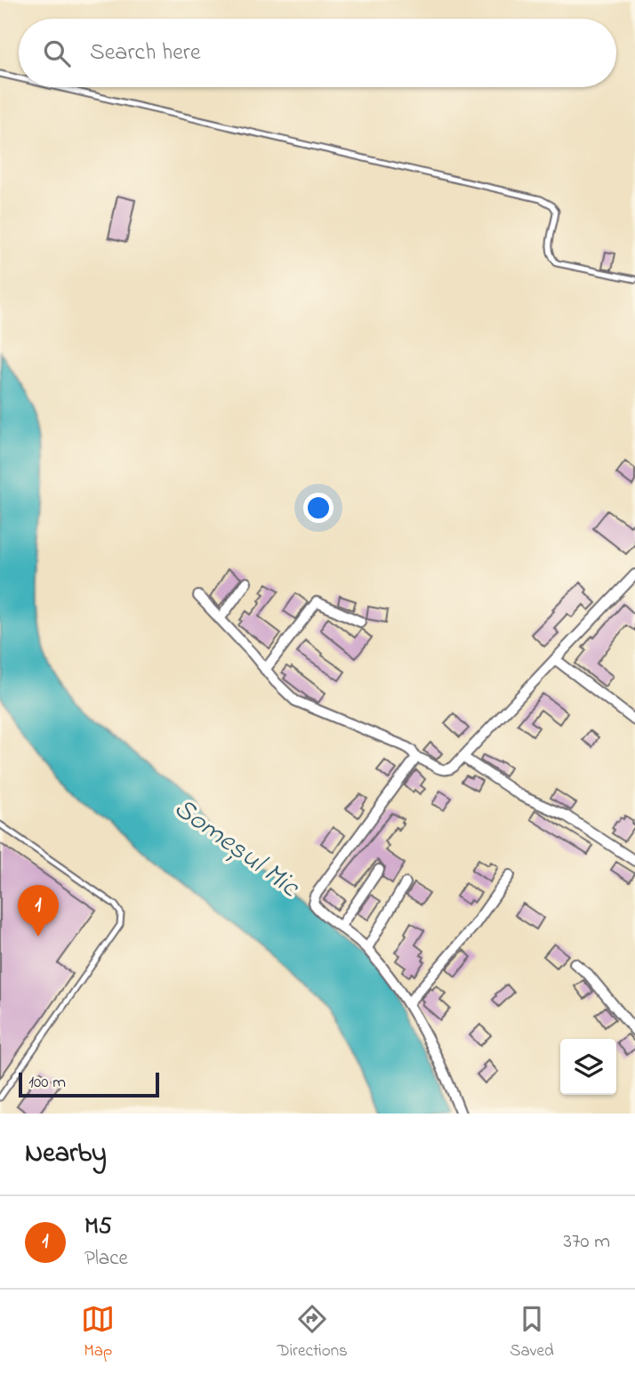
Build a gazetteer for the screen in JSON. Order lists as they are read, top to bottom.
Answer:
{
  "water": ["Someșul Mic"],
  "scale_bar": "100 m",
  "page": {
    "search": "Search here",
    "pins": "1",
    "scale": "100 m",
    "heading": "Nearby",
    "list": [
      {
        "mark": "1",
        "name": "M5",
        "note": "Place",
        "value": "370 m"
      }
    ],
    "nav": ["Map", "Directions", "Saved"]
  }
}
